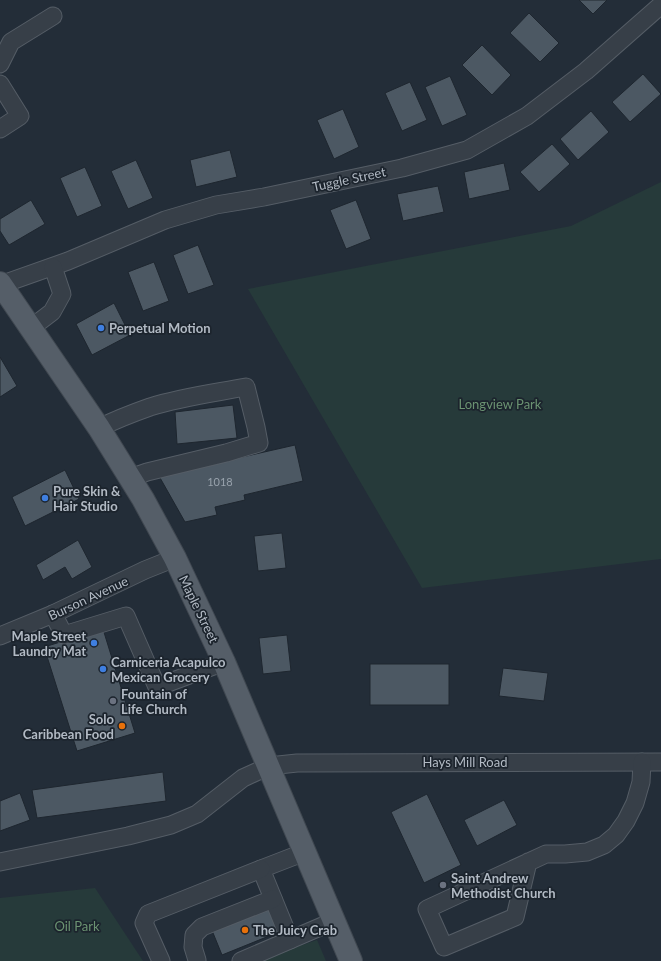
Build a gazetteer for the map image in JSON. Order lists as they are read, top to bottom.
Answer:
{
  "streets": {
    "main road": ["Maple Street"],
    "street": ["Tuggle Street", "Burson Avenue", "Hays Mill Road"]
  },
  "crossings": [
    ["Tuggle Street", "Maple Street"],
    ["Burson Avenue", "Maple Street"],
    ["Maple Street", "Hays Mill Road"]
  ],
  "parks": ["Longview Park", "Oil Park"],
  "places": [
    "Perpetual Motion",
    "Pure Skin & Hair Studio",
    "Maple Street Laundry Mat",
    "Carniceria Acapulco Mexican Grocery",
    "Fountain of Life Church",
    "Solo Caribbean Food",
    "Saint Andrew Methodist Church",
    "The Juicy Crab"
  ],
  "house_numbers": ["1018"]
}
